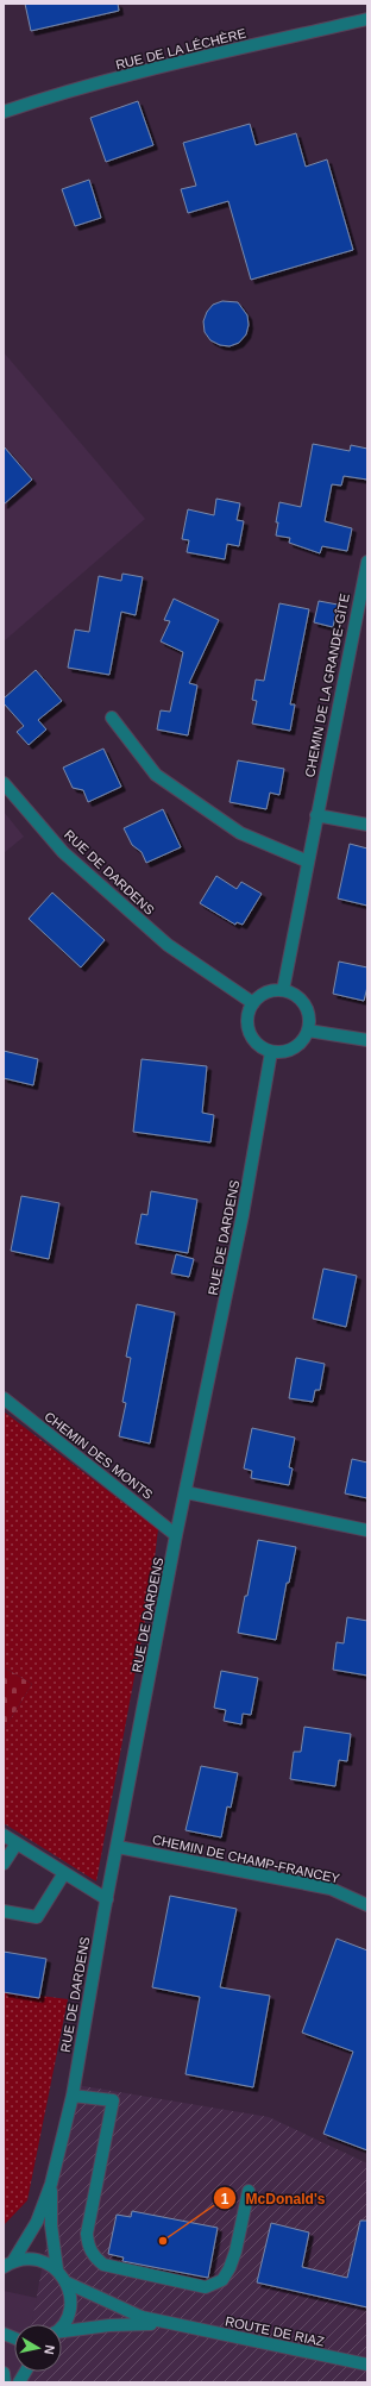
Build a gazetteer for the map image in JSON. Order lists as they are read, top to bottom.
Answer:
{
  "streets": {
    "street": [
      "RUE DE LA LÉCHÈRE",
      "CHEMIN DE LA GRANDE-GÎTE",
      "RUE DE DARDENS",
      "CHEMIN DES MONTS",
      "CHEMIN DE CHAMP-FRANCEY",
      "ROUTE DE RIAZ"
    ]
  },
  "crossings": [
    ["CHEMIN DE LA GRANDE-GÎTE", "RUE DE DARDENS"],
    ["RUE DE DARDENS", "CHEMIN DES MONTS"],
    ["RUE DE DARDENS", "CHEMIN DE CHAMP-FRANCEY"]
  ],
  "places": ["McDonald's"],
  "north": "right"
}
